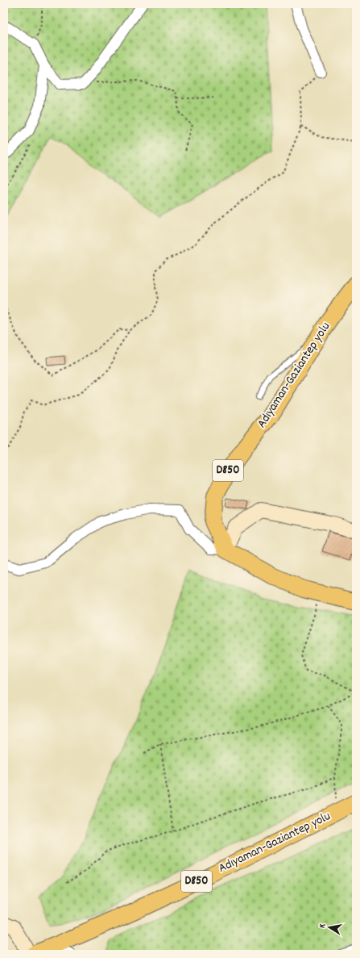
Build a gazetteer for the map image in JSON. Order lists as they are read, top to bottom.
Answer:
{
  "streets": {
    "main road": ["Adıyaman-Gaziantep yolu", "D850"]
  },
  "north": "left"
}
